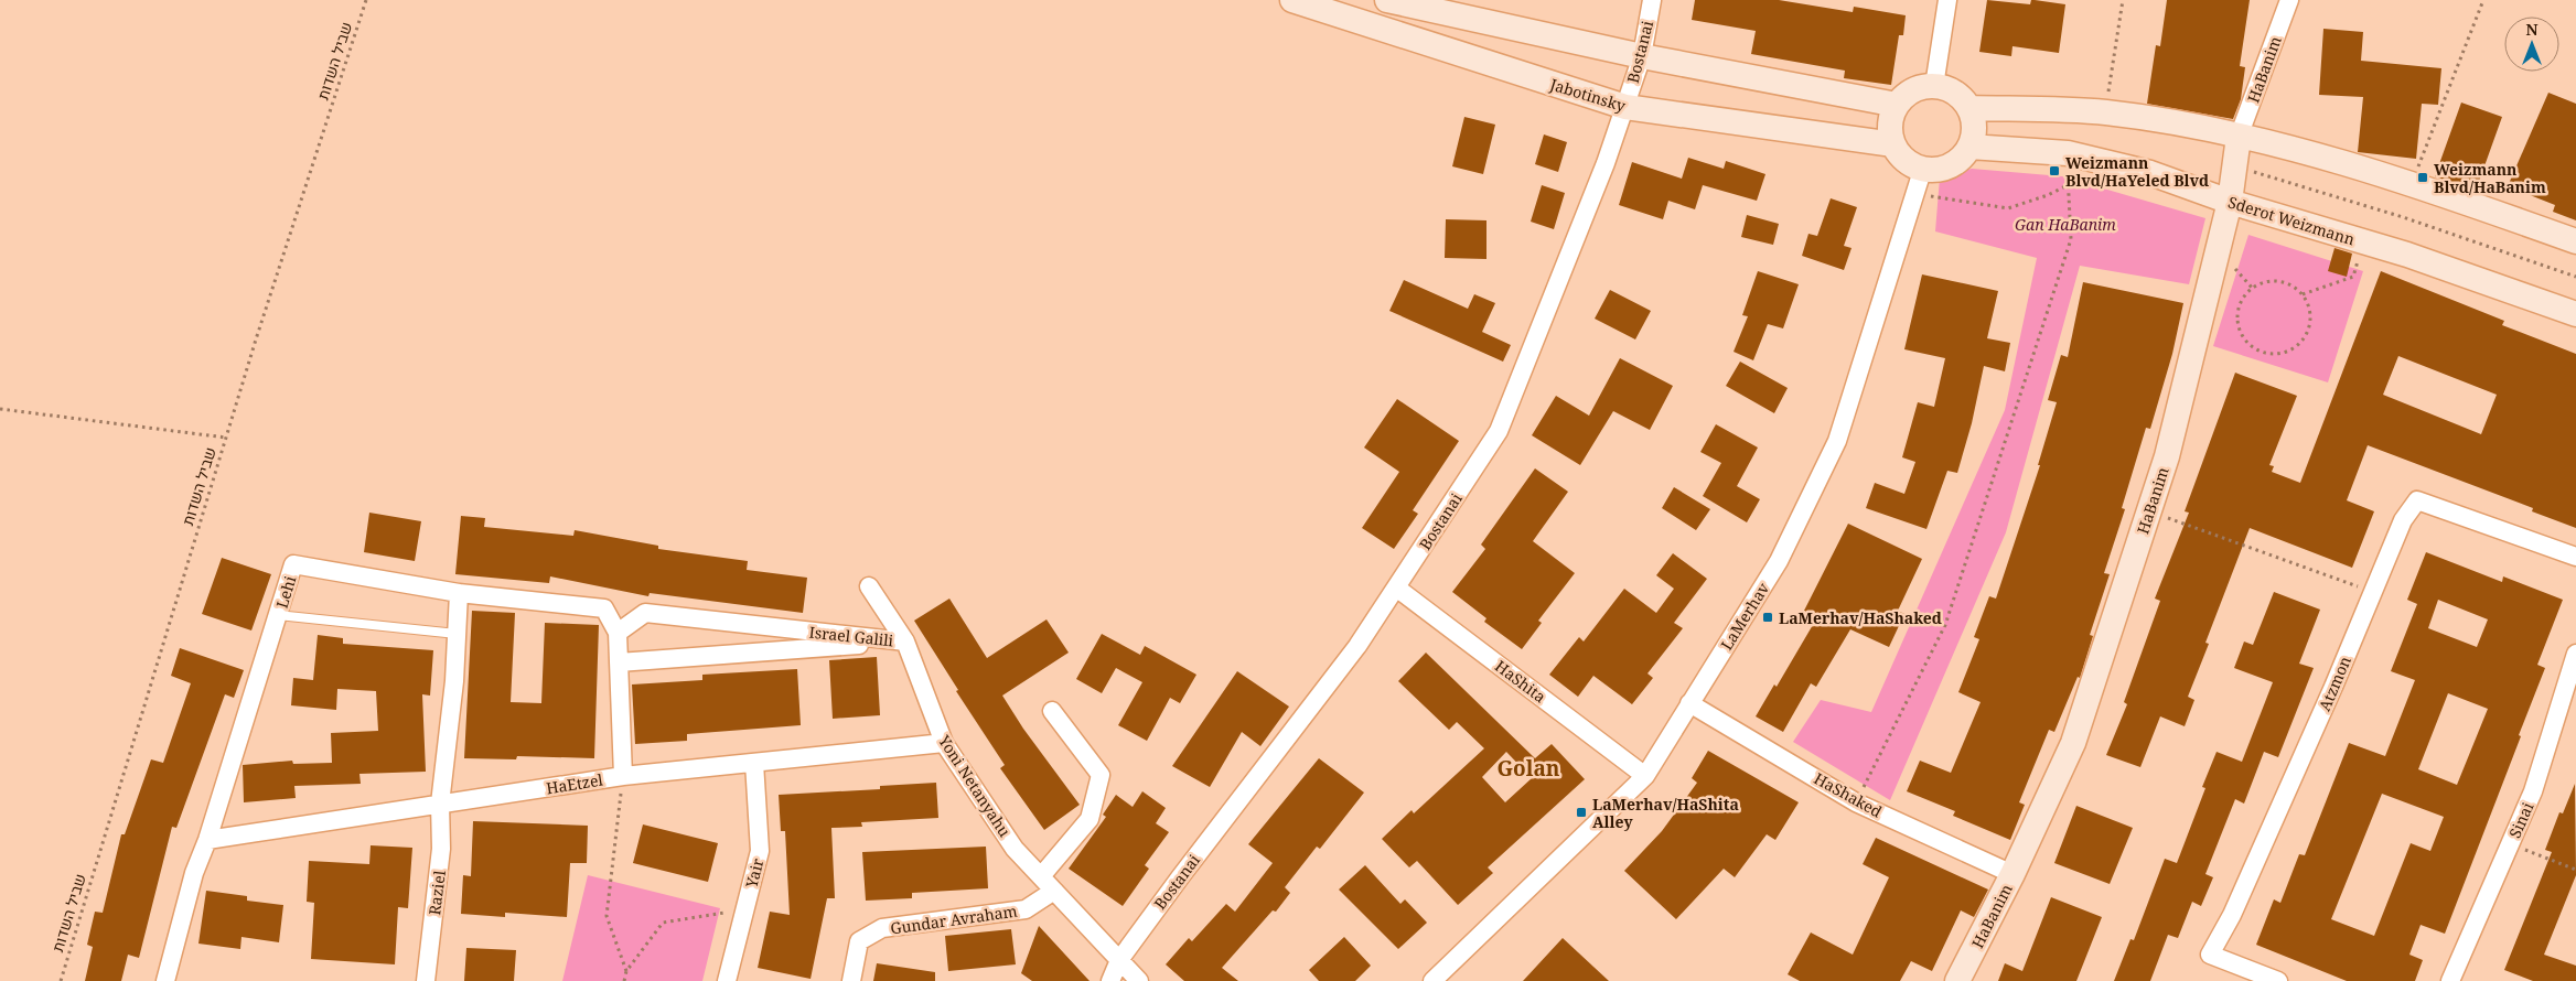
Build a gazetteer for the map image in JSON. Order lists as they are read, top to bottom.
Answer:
{
  "streets": {
    "street": [
      "Bostanai",
      "HaBanim",
      "Jabotinsky",
      "Sderot Weizmann",
      "Lehi",
      "LaMerhav",
      "Israel Galili",
      "HaShita",
      "Atzmon",
      "HaEtzel",
      "Yoni Netanyahu",
      "HaShaked",
      "Sinai",
      "Yair",
      "Raziel",
      "Gundar Avraham"
    ],
    "path": ["שביל השדות"]
  },
  "crossings": [
    ["Bostanai", "Jabotinsky"],
    ["Bostanai", "HaShita"],
    ["Bostanai", "Yoni Netanyahu"],
    ["HaBanim", "Sderot Weizmann"],
    ["HaBanim", "HaShaked"],
    ["Jabotinsky", "Sderot Weizmann"],
    ["Jabotinsky", "LaMerhav"],
    ["Sderot Weizmann", "LaMerhav"],
    ["Lehi", "HaEtzel"],
    ["LaMerhav", "HaShita"],
    ["LaMerhav", "HaShaked"],
    ["Israel Galili", "Yoni Netanyahu"],
    ["HaEtzel", "Yoni Netanyahu"],
    ["HaEtzel", "Yair"],
    ["HaEtzel", "Raziel"],
    ["Yoni Netanyahu", "Gundar Avraham"]
  ],
  "districts": ["Golan"],
  "parks": ["Gan HaBanim"],
  "places": {
    "transit": [
      "Weizmann Blvd/HaYeled Blvd",
      "Weizmann Blvd/HaBanim",
      "LaMerhav/HaShaked",
      "LaMerhav/HaShita Alley"
    ]
  },
  "north": "top"
}
